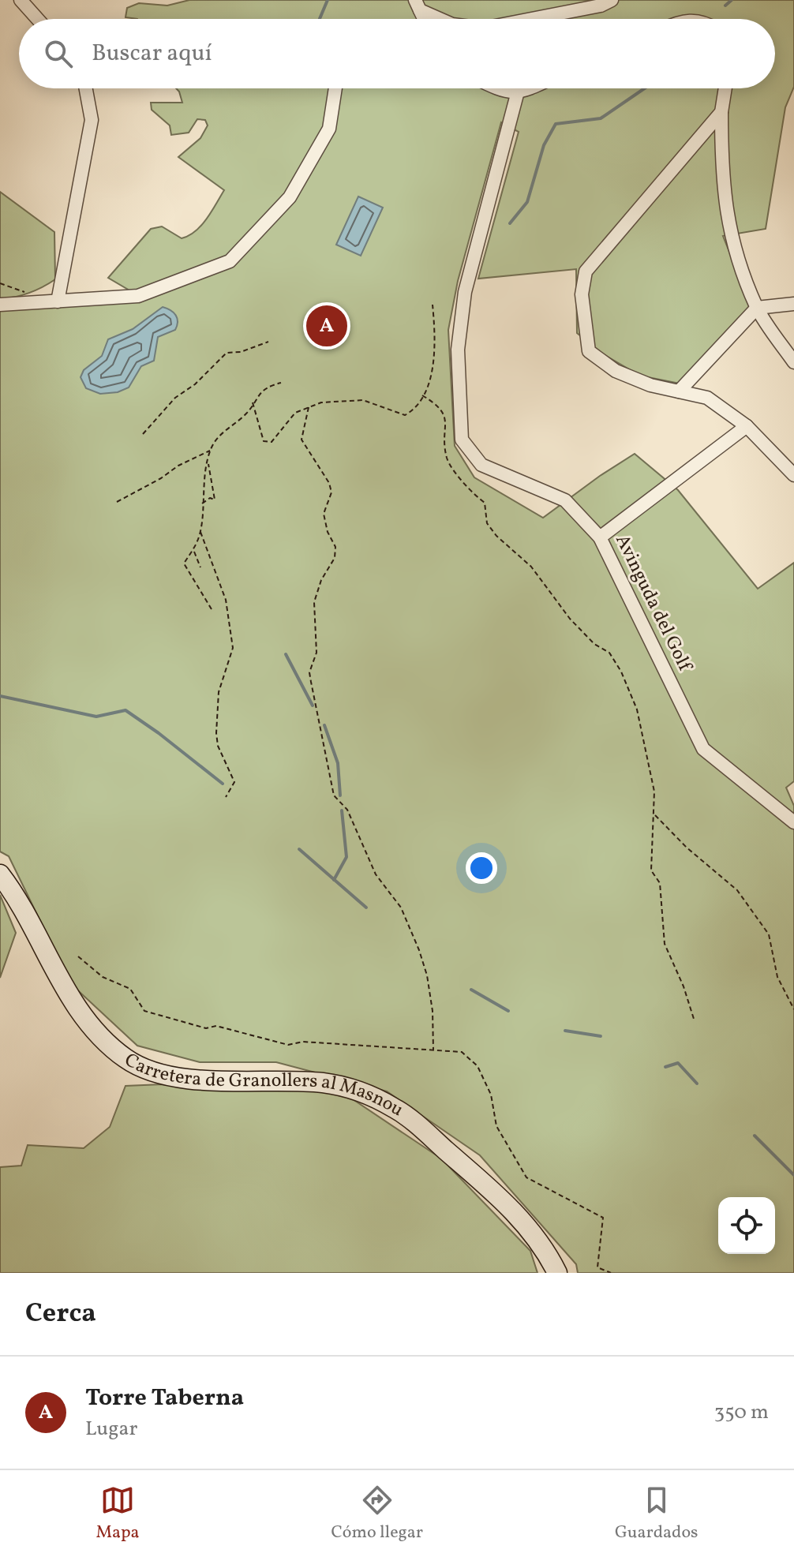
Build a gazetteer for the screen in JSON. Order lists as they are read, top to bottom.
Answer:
{
  "streets": {
    "main road": ["Carretera de Granollers al Masnou"],
    "street": ["Avinguda del Golf"]
  },
  "page": {
    "search": "Buscar aquí",
    "pins": "A",
    "heading": "Cerca",
    "list": [
      {
        "mark": "A",
        "name": "Torre Taberna",
        "note": "Lugar",
        "value": "350 m"
      }
    ],
    "nav": ["Mapa", "Cómo llegar", "Guardados"]
  }
}
